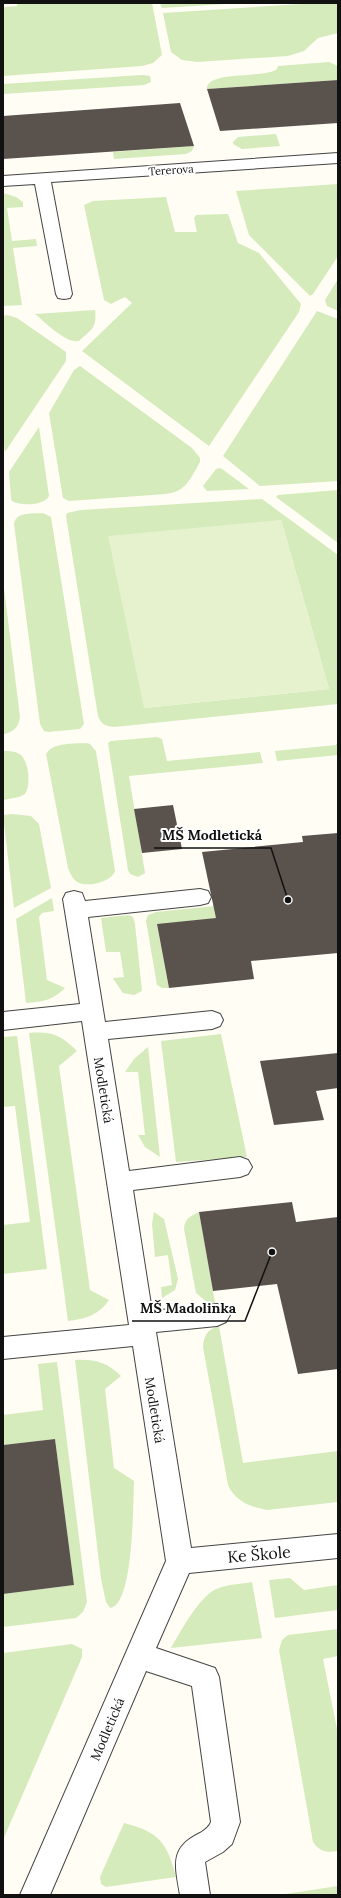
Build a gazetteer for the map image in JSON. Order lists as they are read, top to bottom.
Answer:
{
  "streets": {
    "street": ["Tererova", "Modletická", "Ke Škole"]
  },
  "crossings": [
    ["Modletická", "Ke Škole"]
  ],
  "places": ["MŠ Modletická", "MŠ Madolinka"]
}
